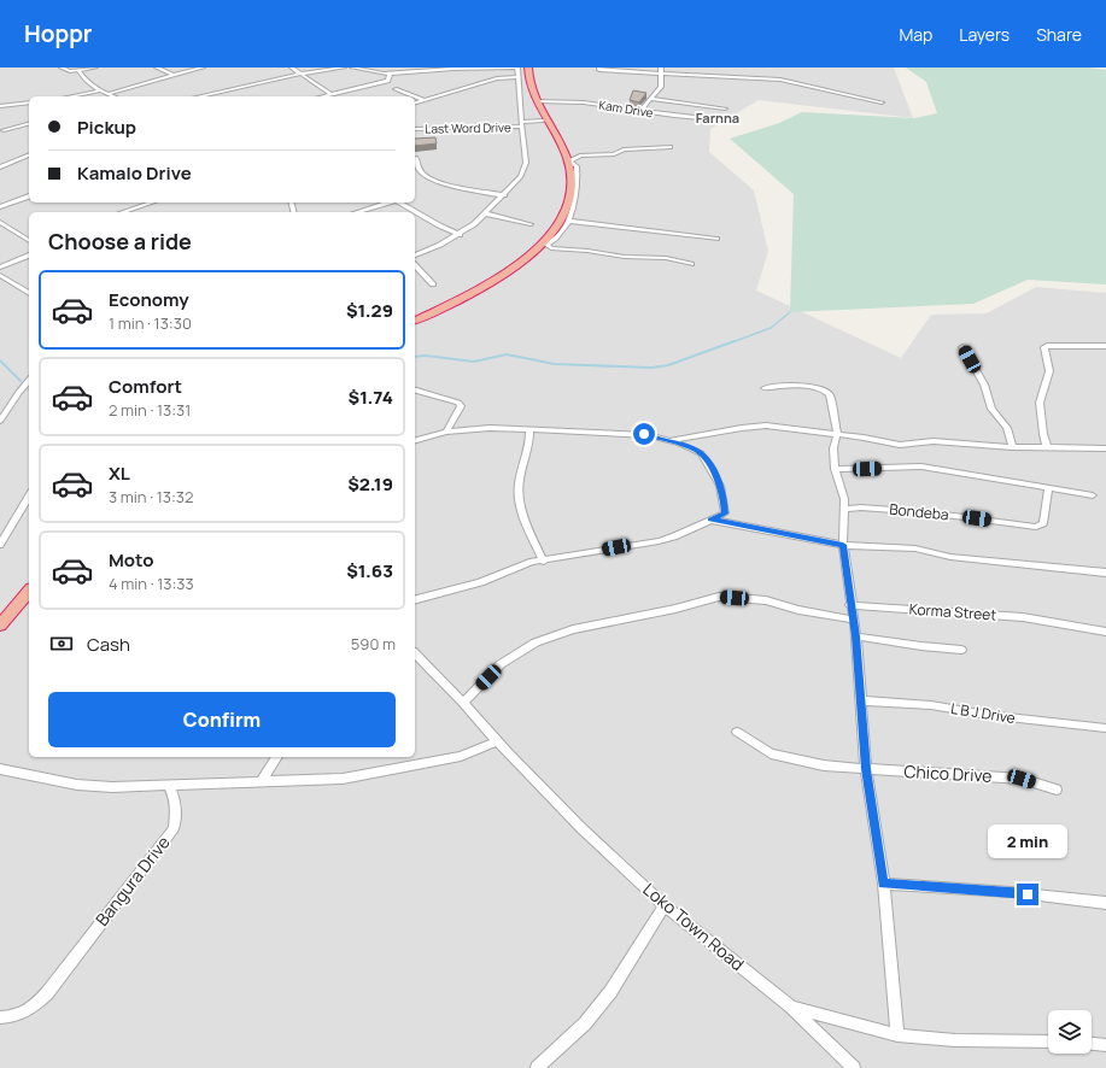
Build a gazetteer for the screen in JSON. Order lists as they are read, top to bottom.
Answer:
{
  "streets": {
    "street": [
      "Kam Drive",
      "Last Word Drive",
      "Bondeba",
      "Korma Street",
      "L B J Drive",
      "Chico Drive",
      "Bangura Drive",
      "Loko Town Road"
    ]
  },
  "districts": ["Farnna"],
  "page": {
    "header": "Hoppr",
    "nav": ["Map", "Layers", "Share"],
    "banner": ["Pickup", "Kamalo Drive"],
    "heading": "Choose a ride",
    "list": [
      {
        "name": "Economy",
        "note": "1 min · 13:30",
        "value": "$1.29"
      },
      {
        "name": "Comfort",
        "note": "2 min · 13:31",
        "value": "$1.74"
      },
      {
        "name": "XL",
        "note": "3 min · 13:32",
        "value": "$2.19"
      },
      {
        "name": "Moto",
        "note": "4 min · 13:33",
        "value": "$1.63"
      }
    ],
    "pay": ["Cash", "590 m"],
    "buttons": "Confirm",
    "bubble": "2 min"
  }
}
